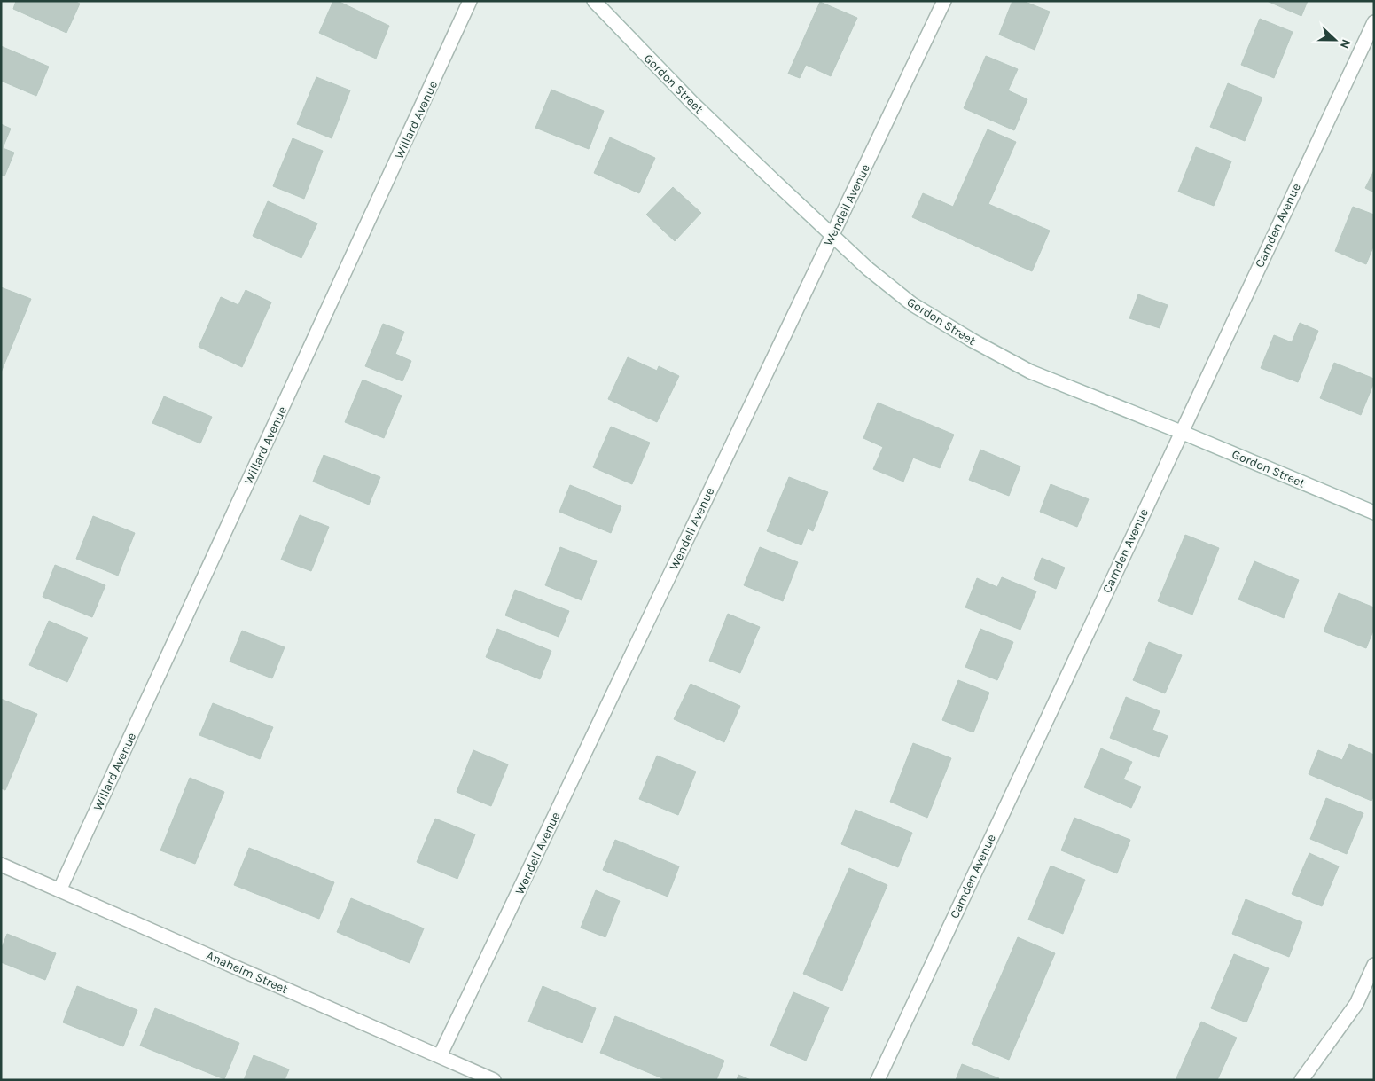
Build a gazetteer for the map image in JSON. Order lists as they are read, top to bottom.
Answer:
{
  "streets": {
    "street": [
      "Gordon Street",
      "Willard Avenue",
      "Wendell Avenue",
      "Camden Avenue",
      "Anaheim Street"
    ]
  },
  "crossings": [
    ["Gordon Street", "Wendell Avenue"],
    ["Gordon Street", "Camden Avenue"],
    ["Willard Avenue", "Anaheim Street"],
    ["Wendell Avenue", "Anaheim Street"]
  ],
  "north": "right"
}
